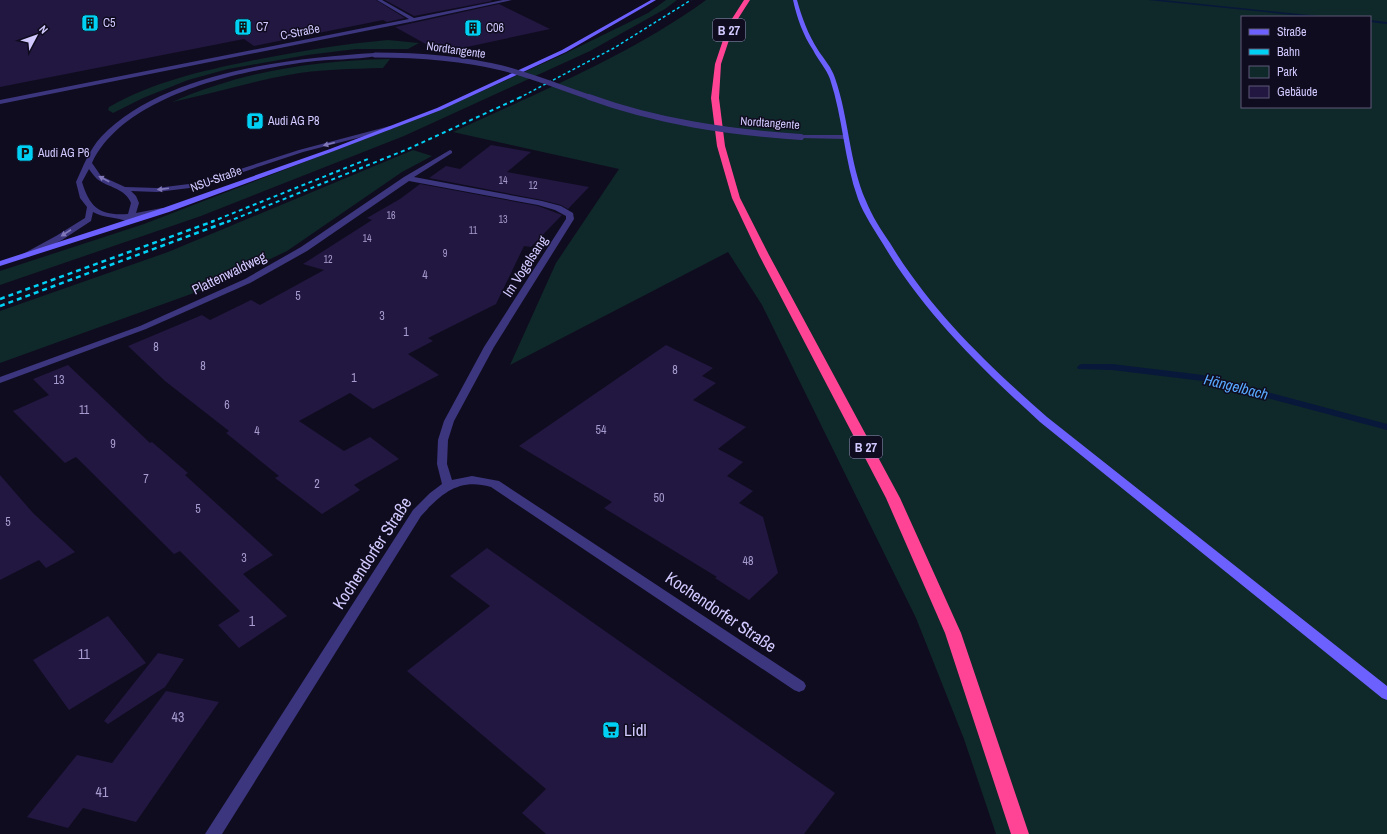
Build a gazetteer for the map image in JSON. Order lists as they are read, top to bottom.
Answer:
{
  "streets": {
    "highway": ["B 27"],
    "street": [
      "C-Straße",
      "Nordtangente",
      "NSU-Straße",
      "Im Vogelsang",
      "Plattenwaldweg",
      "Kochendorfer Straße"
    ]
  },
  "crossings": [
    ["Im Vogelsang", "Plattenwaldweg"],
    ["Im Vogelsang", "Kochendorfer Straße"]
  ],
  "water": ["Hängelbach"],
  "places": {
    "building": ["C5", "C7", "C06"],
    "parking": ["Audi AG P8", "Audi AG P6"],
    "supermarket": ["Lidl"]
  },
  "house_numbers": [
    "14",
    "12",
    "16",
    "13",
    "11",
    "14",
    "9",
    "12",
    "4",
    "5",
    "3",
    "1",
    "8",
    "8",
    "8",
    "1",
    "13",
    "6",
    "11",
    "54",
    "4",
    "9",
    "7",
    "2",
    "50",
    "5",
    "5",
    "3",
    "48",
    "1",
    "11",
    "43",
    "41"
  ],
  "legend": [
    "Straße",
    "Bahn",
    "Park",
    "Gebäude"
  ],
  "north": "top right"
}
